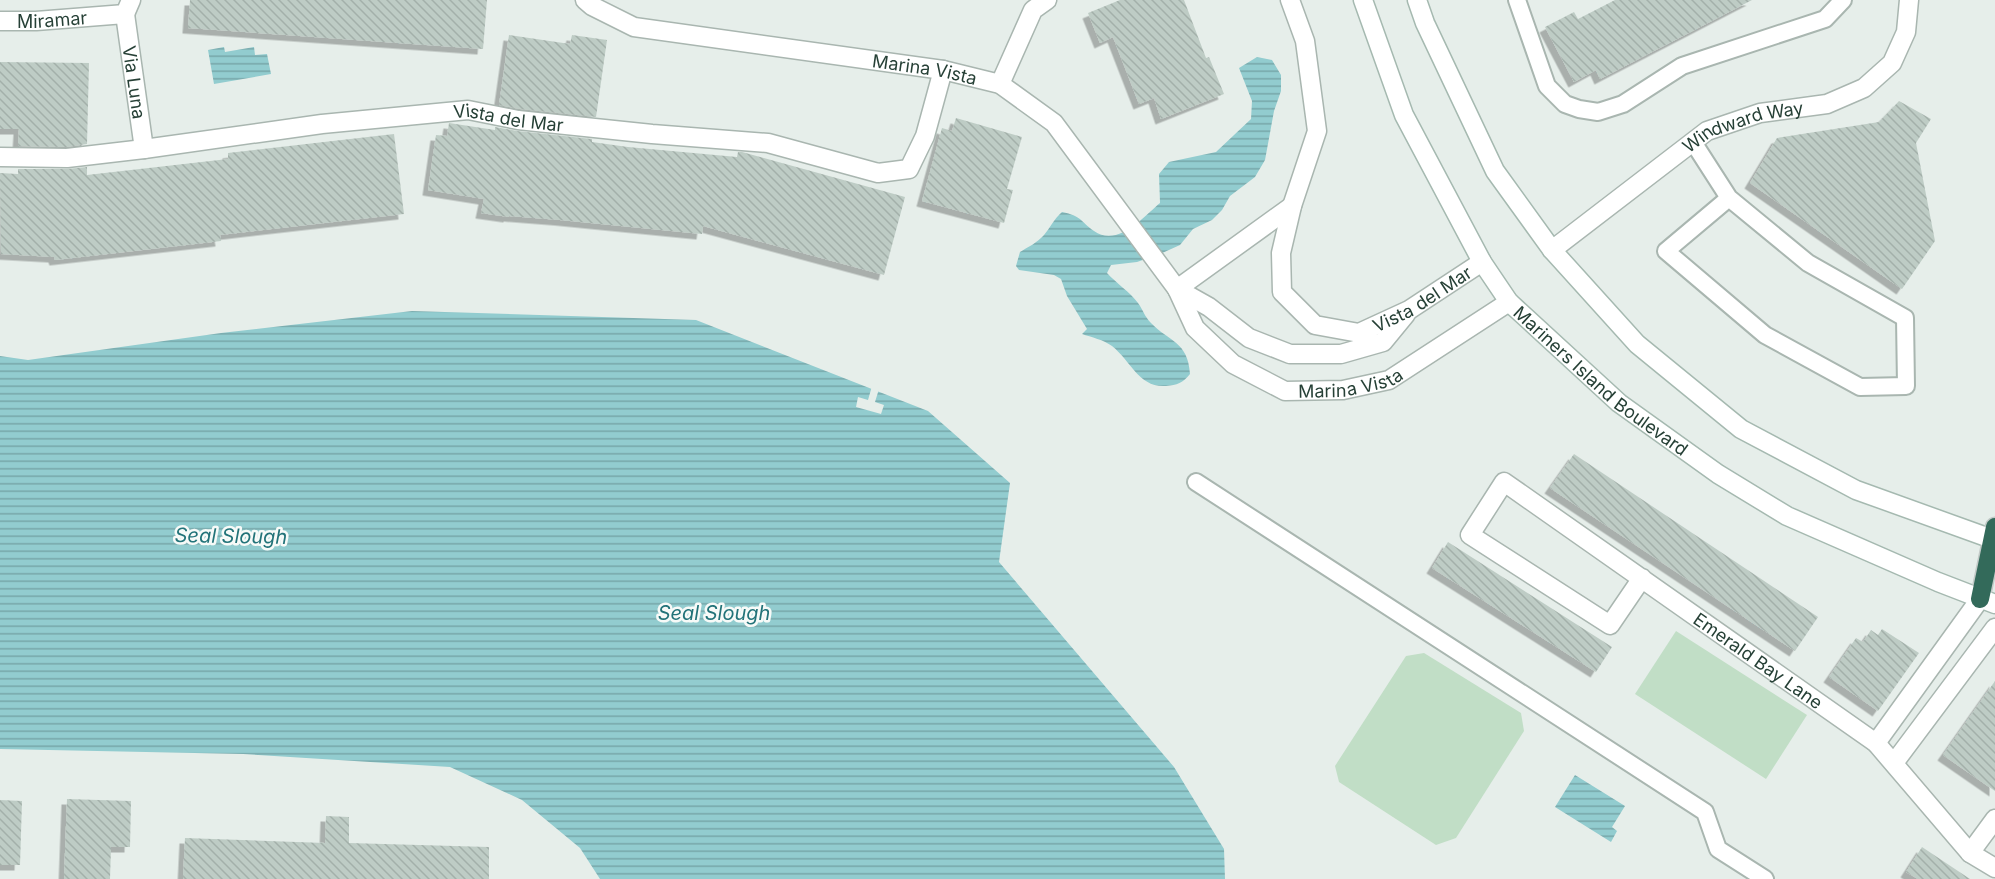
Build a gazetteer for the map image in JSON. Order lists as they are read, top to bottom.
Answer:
{
  "streets": {
    "street": [
      "Miramar",
      "Marina Vista",
      "Via Luna",
      "Vista del Mar",
      "Windward Way",
      "Mariners Island Boulevard",
      "Emerald Bay Lane"
    ]
  },
  "crossings": [
    ["Miramar", "Via Luna"],
    ["Marina Vista", "Vista del Mar"],
    ["Marina Vista", "Mariners Island Boulevard"],
    ["Via Luna", "Vista del Mar"],
    ["Vista del Mar", "Mariners Island Boulevard"]
  ],
  "water": ["Seal Slough"]
}
